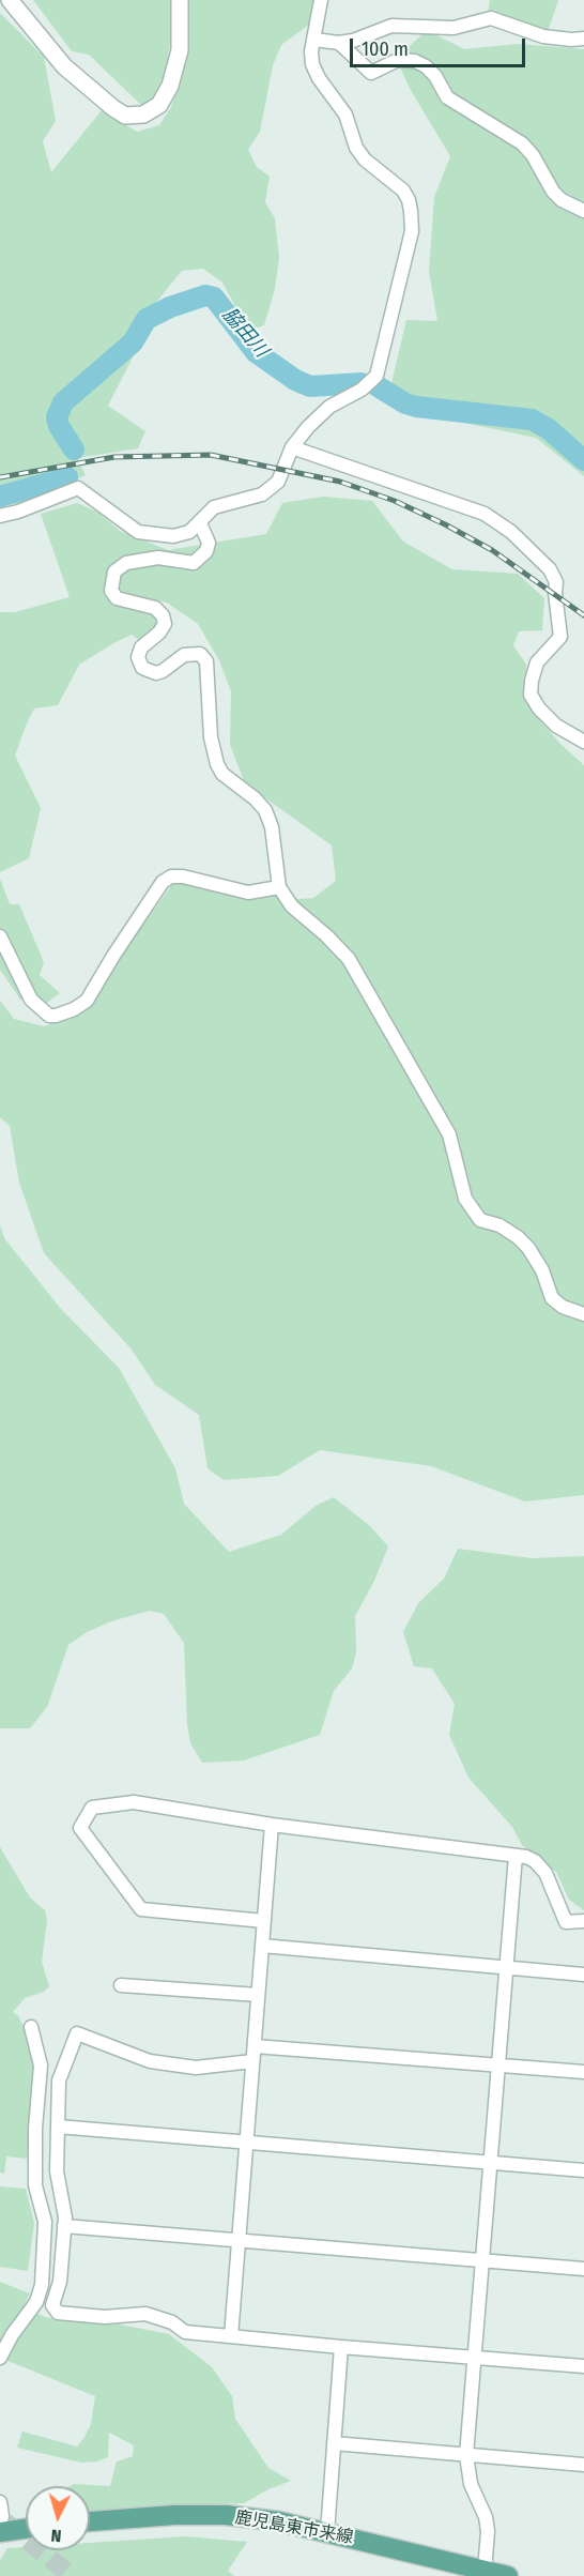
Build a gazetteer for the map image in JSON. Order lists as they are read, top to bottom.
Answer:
{
  "streets": {
    "main road": ["鹿児島東市来線"]
  },
  "water": ["脇田川"],
  "scale_bar": "100 m",
  "north": "bottom"
}
